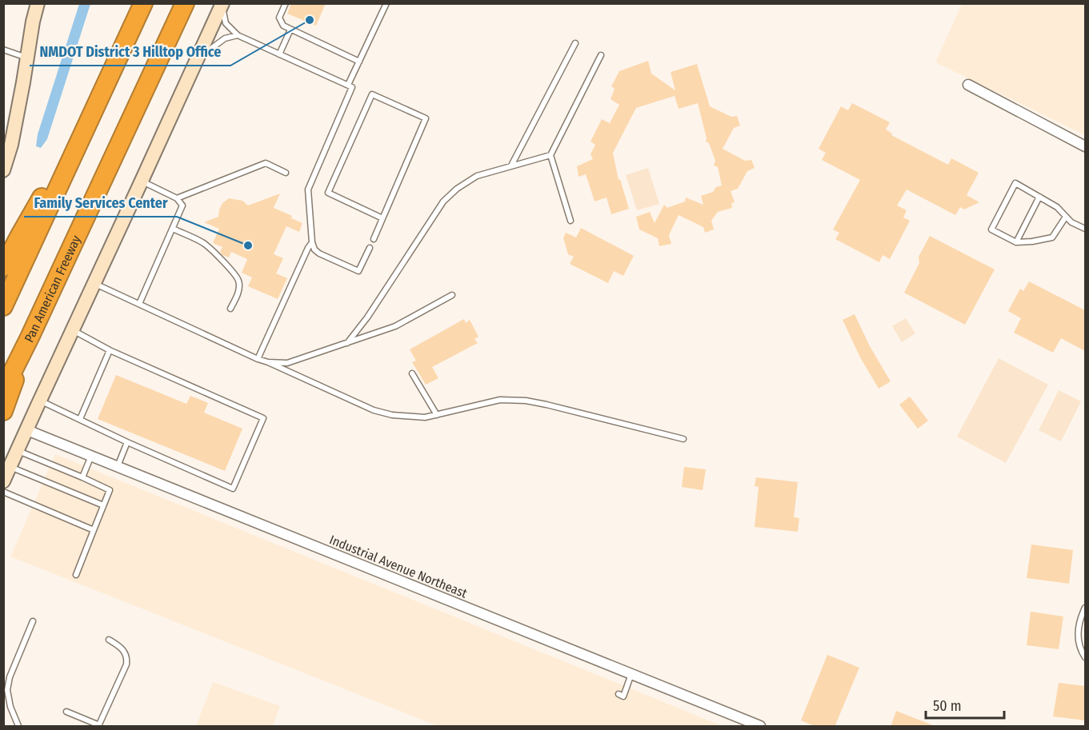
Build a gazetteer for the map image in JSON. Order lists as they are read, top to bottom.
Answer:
{
  "streets": {
    "highway": ["Pan American Freeway"],
    "street": ["Industrial Avenue Northeast"]
  },
  "places": ["NMDOT District 3 Hilltop Office", "Family Services Center"],
  "scale_bar": "50 m"
}
